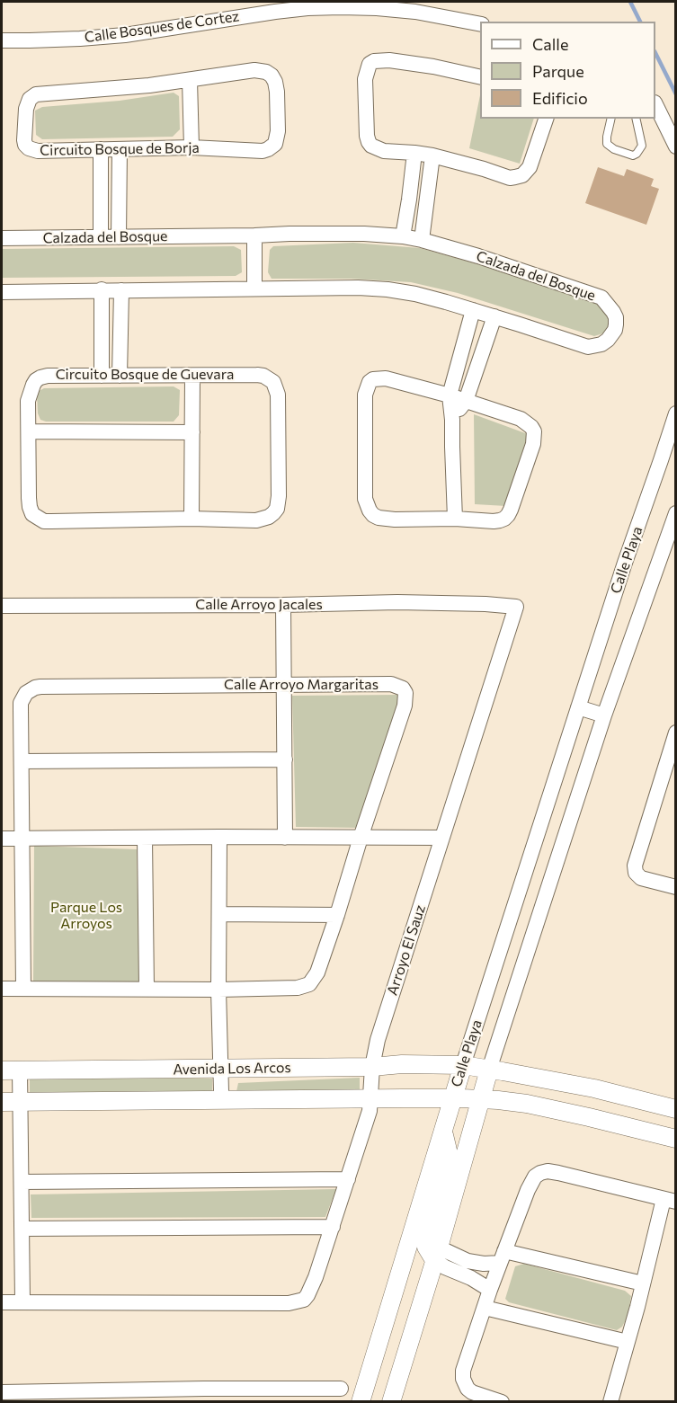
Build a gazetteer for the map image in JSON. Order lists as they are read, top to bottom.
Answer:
{
  "streets": {
    "street": [
      "Calle Bosques de Cortez",
      "Circuito Bosque de Borja",
      "Calzada del Bosque",
      "Circuito Bosque de Guevara",
      "Calle Playa",
      "Calle Arroyo Jacales",
      "Calle Arroyo Margaritas",
      "Arroyo El Sauz",
      "Avenida Los Arcos"
    ]
  },
  "crossings": [
    ["Calle Playa", "Avenida Los Arcos"],
    ["Calle Arroyo Jacales", "Arroyo El Sauz"],
    ["Arroyo El Sauz", "Avenida Los Arcos"]
  ],
  "parks": ["Parque Los Arroyos"],
  "legend": ["Calle", "Parque", "Edificio"]
}
